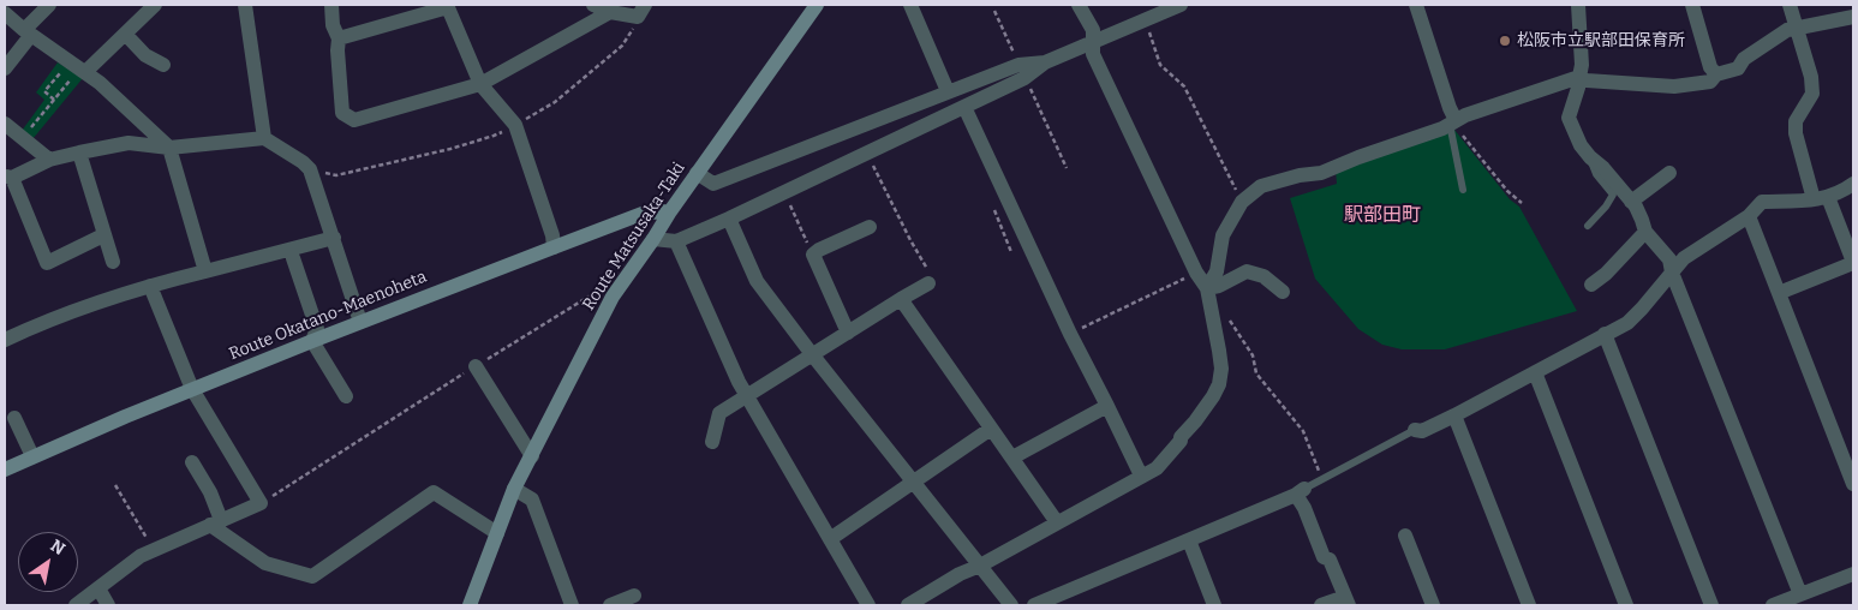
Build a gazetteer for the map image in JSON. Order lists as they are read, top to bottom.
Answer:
{
  "streets": {
    "main road": ["Route Matsusaka-Taki", "Route Okatano-Maenoheta"]
  },
  "crossings": [
    ["Route Matsusaka-Taki", "Route Okatano-Maenoheta"]
  ],
  "districts": ["駅部田町"],
  "places": ["松阪市立駅部田保育所"],
  "north": "top right"
}
